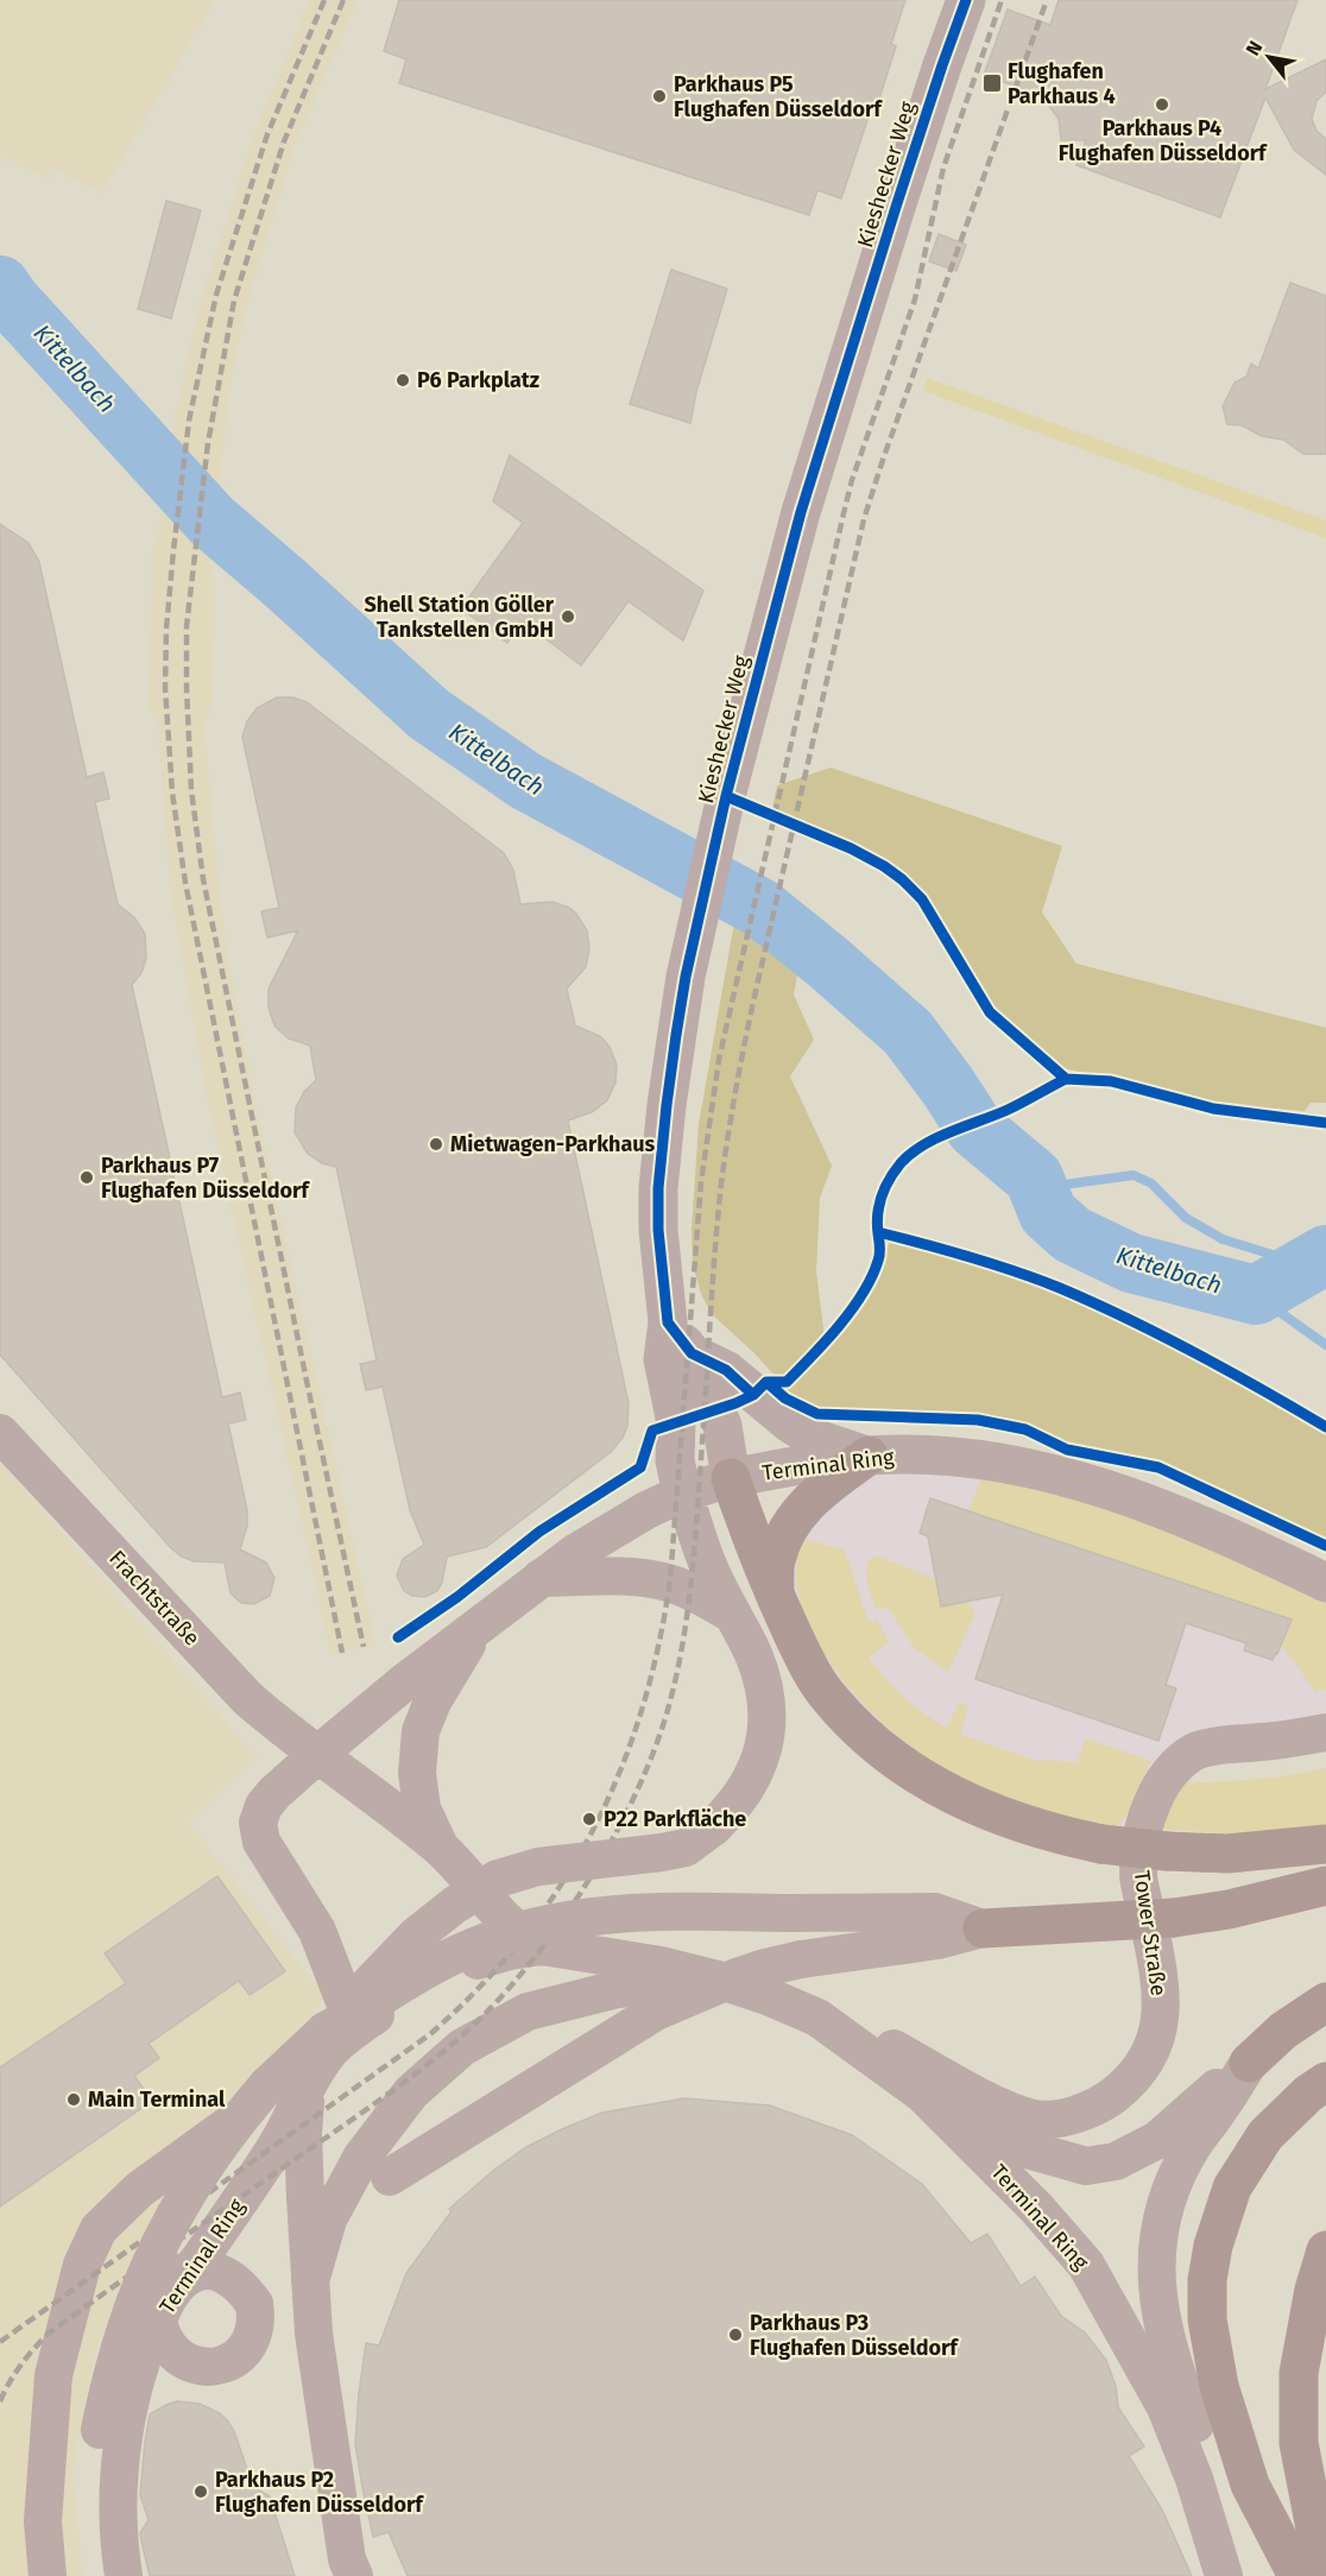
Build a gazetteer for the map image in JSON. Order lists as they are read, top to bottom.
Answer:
{
  "streets": {
    "street": [
      "Kieshecker Weg",
      "Terminal Ring",
      "Frachtstraße",
      "Tower Straße"
    ]
  },
  "crossings": [
    ["Kieshecker Weg", "Terminal Ring"],
    ["Terminal Ring", "Frachtstraße"],
    ["Terminal Ring", "Tower Straße"]
  ],
  "water": ["Kittelbach"],
  "places": {
    "transit": ["Flughafen Parkhaus 4"],
    "other": [
      "Parkhaus P5 Flughafen Düsseldorf",
      "Parkhaus P4 Flughafen Düsseldorf",
      "P6 Parkplatz",
      "Shell Station Göller Tankstellen GmbH",
      "Mietwagen-Parkhaus",
      "Parkhaus P7 Flughafen Düsseldorf",
      "P22 Parkfläche",
      "Main Terminal",
      "Parkhaus P3 Flughafen Düsseldorf",
      "Parkhaus P2 Flughafen Düsseldorf"
    ]
  },
  "north": "top left"
}
